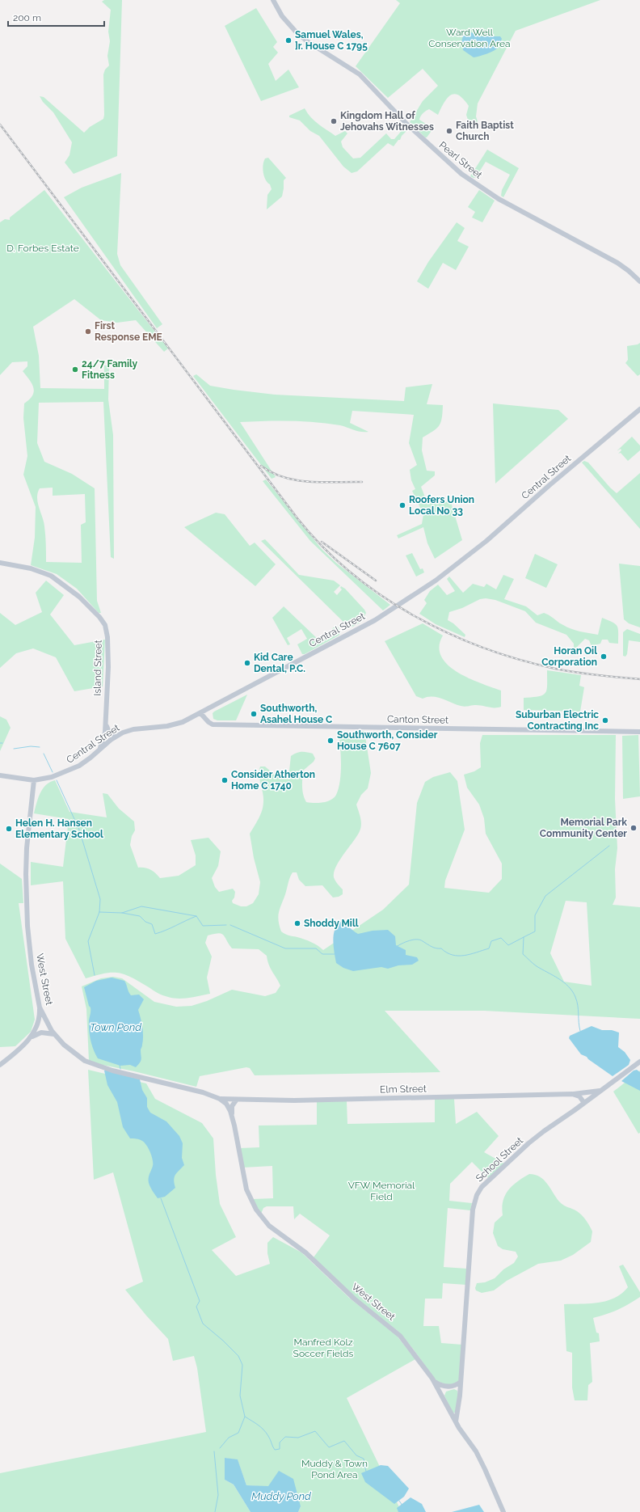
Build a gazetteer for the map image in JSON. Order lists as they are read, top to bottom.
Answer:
{
  "streets": {
    "street": [
      "Pearl Street",
      "Central Street",
      "Island Street",
      "Canton Street",
      "West Street",
      "Elm Street",
      "School Street"
    ]
  },
  "crossings": [
    ["Central Street", "Island Street"],
    ["Central Street", "Canton Street"],
    ["Central Street", "West Street"],
    ["West Street", "Elm Street"],
    ["West Street", "School Street"],
    ["Elm Street", "School Street"]
  ],
  "water": ["Town Pond", "Muddy Pond"],
  "parks": [
    "Ward Well Conservation Area",
    "D. Forbes Estate",
    "VFW Memorial Field",
    "Manfred Kolz Soccer Fields",
    "Muddy & Town Pond Area"
  ],
  "places": [
    "Samuel Wales, ]r. House C 1795",
    "Kingdom Hall of Jehovahs Witnesses",
    "Faith Baptist Church",
    "First Response EME",
    "24/7 Family Fitness",
    "Roofers Union Local No 33",
    "Horan Oil Corporation",
    "Kid Care Dental, P.C.",
    "Southworth, Asahel House C",
    "Suburban Electric Contracting Inc",
    "Southworth, Consider House C 7607",
    "Consider Atherton Home C 1740",
    "Memorial Park Community Center",
    "Helen H. Hansen Elementary School",
    "Shoddy Mill"
  ],
  "scale_bar": "200 m"
}
